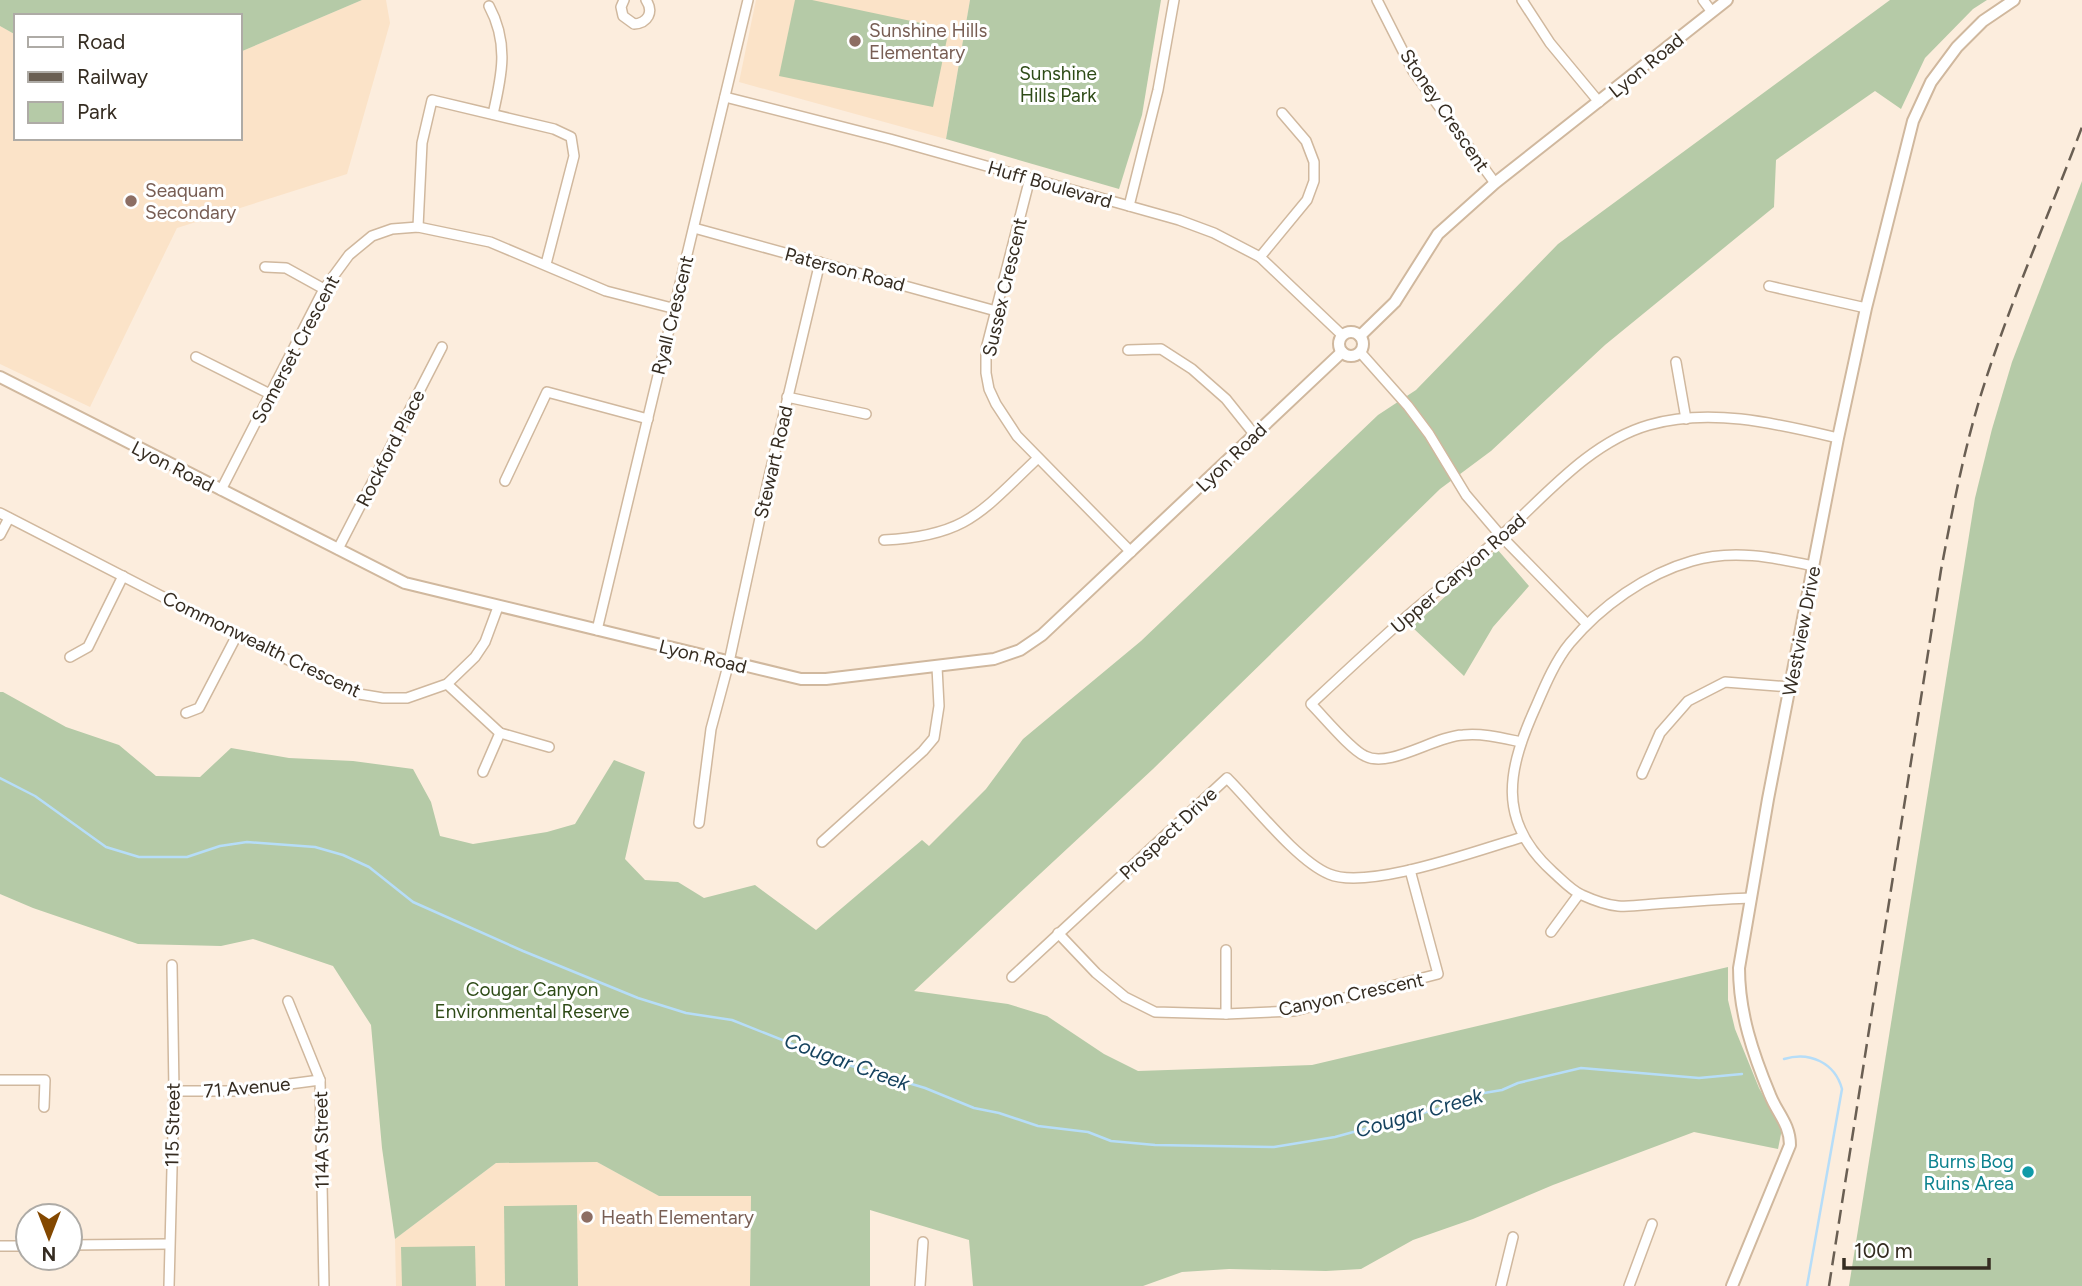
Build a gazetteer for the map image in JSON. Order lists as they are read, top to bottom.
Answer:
{
  "streets": {
    "street": [
      "Lyon Road",
      "Stoney Crescent",
      "Huff Boulevard",
      "Paterson Road",
      "Sussex Crescent",
      "Ryall Crescent",
      "Somerset Crescent",
      "Rockford Place",
      "Stewart Road",
      "Upper Canyon Road",
      "Westview Drive",
      "Commonwealth Crescent",
      "Prospect Drive",
      "Canyon Crescent",
      "71 Avenue",
      "115 Street",
      "114A Street"
    ]
  },
  "crossings": [
    ["Lyon Road", "Stoney Crescent"],
    ["Lyon Road", "Huff Boulevard"],
    ["Lyon Road", "Sussex Crescent"],
    ["Lyon Road", "Ryall Crescent"],
    ["Lyon Road", "Somerset Crescent"],
    ["Lyon Road", "Rockford Place"],
    ["Lyon Road", "Stewart Road"],
    ["Lyon Road", "Commonwealth Crescent"],
    ["Huff Boulevard", "Sussex Crescent"],
    ["Huff Boulevard", "Ryall Crescent"],
    ["Paterson Road", "Sussex Crescent"],
    ["Paterson Road", "Ryall Crescent"],
    ["Paterson Road", "Stewart Road"],
    ["Ryall Crescent", "Somerset Crescent"],
    ["Upper Canyon Road", "Westview Drive"],
    ["Prospect Drive", "Canyon Crescent"],
    ["71 Avenue", "115 Street"],
    ["71 Avenue", "114A Street"]
  ],
  "water": ["Cougar Creek"],
  "parks": ["Sunshine Hills Park", "Cougar Canyon Environmental Reserve"],
  "places": [
    "Sunshine Hills Elementary",
    "Seaquam Secondary",
    "Burns Bog Ruins Area",
    "Heath Elementary"
  ],
  "legend": ["Road", "Railway", "Park"],
  "scale_bar": "100 m",
  "north": "bottom"
}
